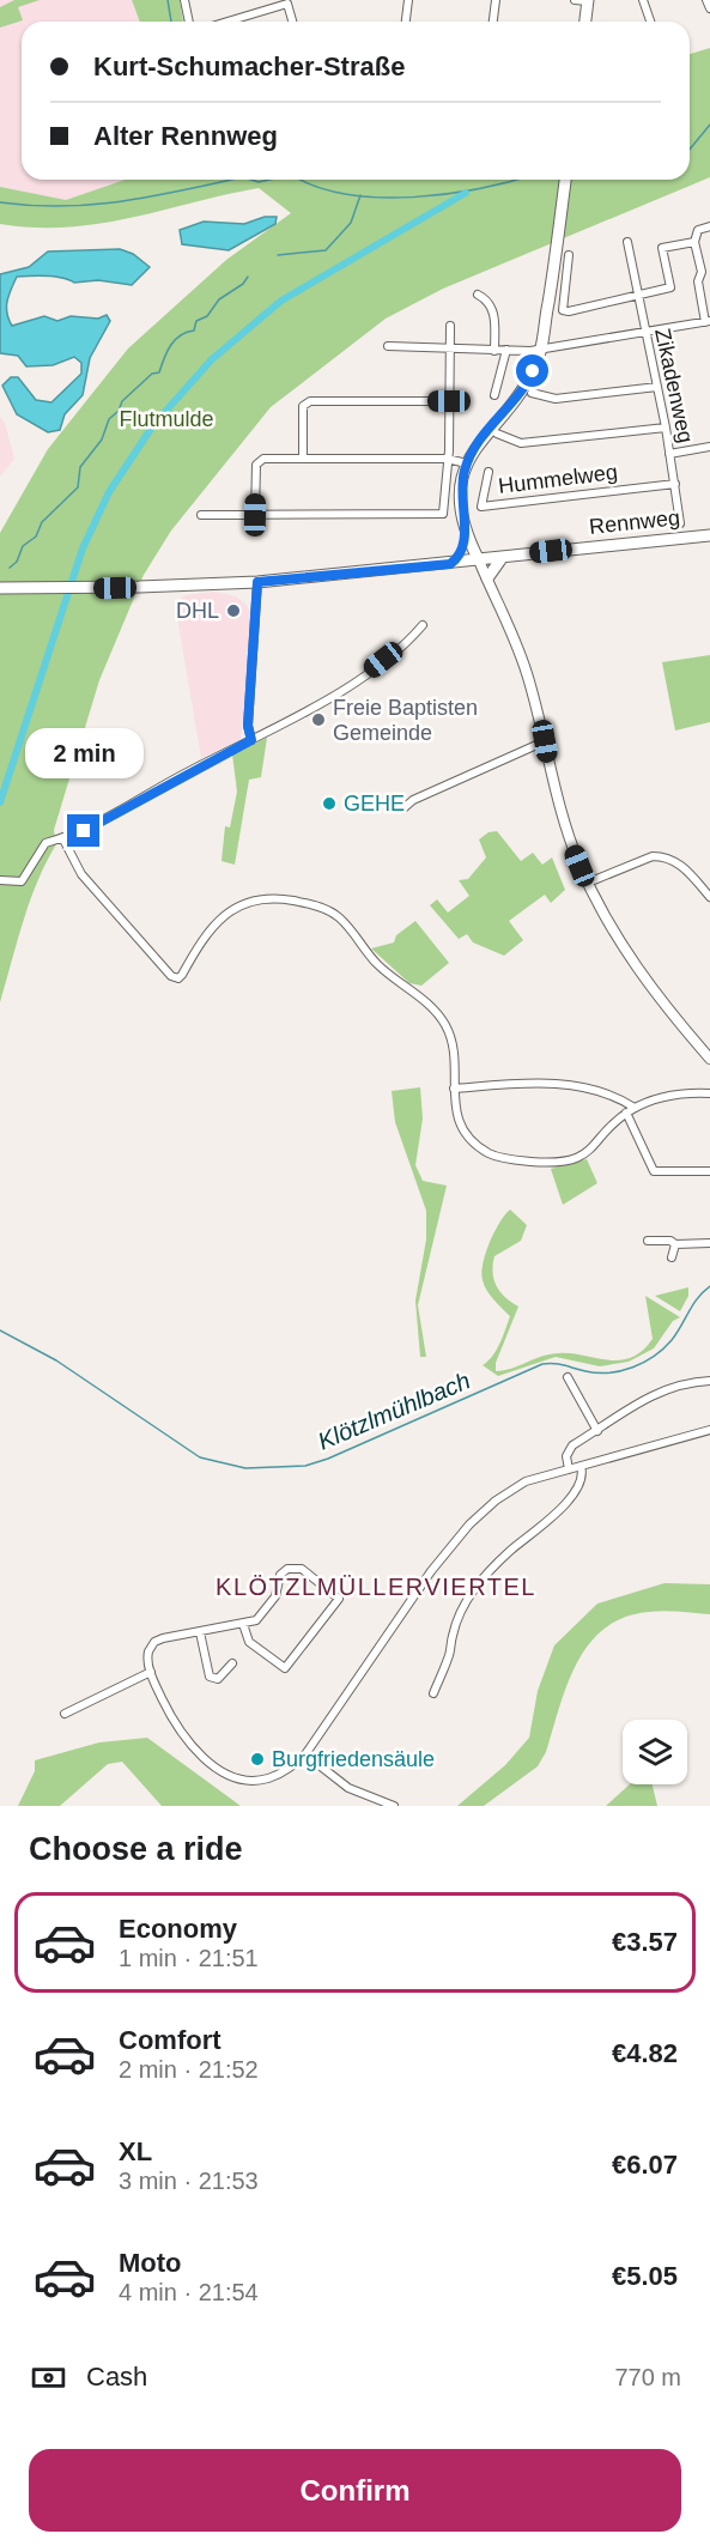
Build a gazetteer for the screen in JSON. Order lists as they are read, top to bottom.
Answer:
{
  "streets": {
    "main road": ["Rennweg"],
    "street": ["Zikadenweg", "Hummelweg"]
  },
  "crossings": [
    ["Zikadenweg", "Hummelweg"]
  ],
  "districts": ["KLÖTZLMÜLLERVIERTEL"],
  "water": ["Klötzlmühlbach"],
  "parks": ["Flutmulde"],
  "places": [
    "DHL",
    "Freie Baptisten Gemeinde",
    "GEHE",
    "Burgfriedensäule"
  ],
  "page": {
    "banner": ["Kurt-Schumacher-Straße", "Alter Rennweg"],
    "bubble": "2 min",
    "heading": "Choose a ride",
    "list": [
      {
        "name": "Economy",
        "note": "1 min · 21:51",
        "value": "€3.57"
      },
      {
        "name": "Comfort",
        "note": "2 min · 21:52",
        "value": "€4.82"
      },
      {
        "name": "XL",
        "note": "3 min · 21:53",
        "value": "€6.07"
      },
      {
        "name": "Moto",
        "note": "4 min · 21:54",
        "value": "€5.05"
      }
    ],
    "pay": ["Cash", "770 m"],
    "buttons": "Confirm"
  }
}
